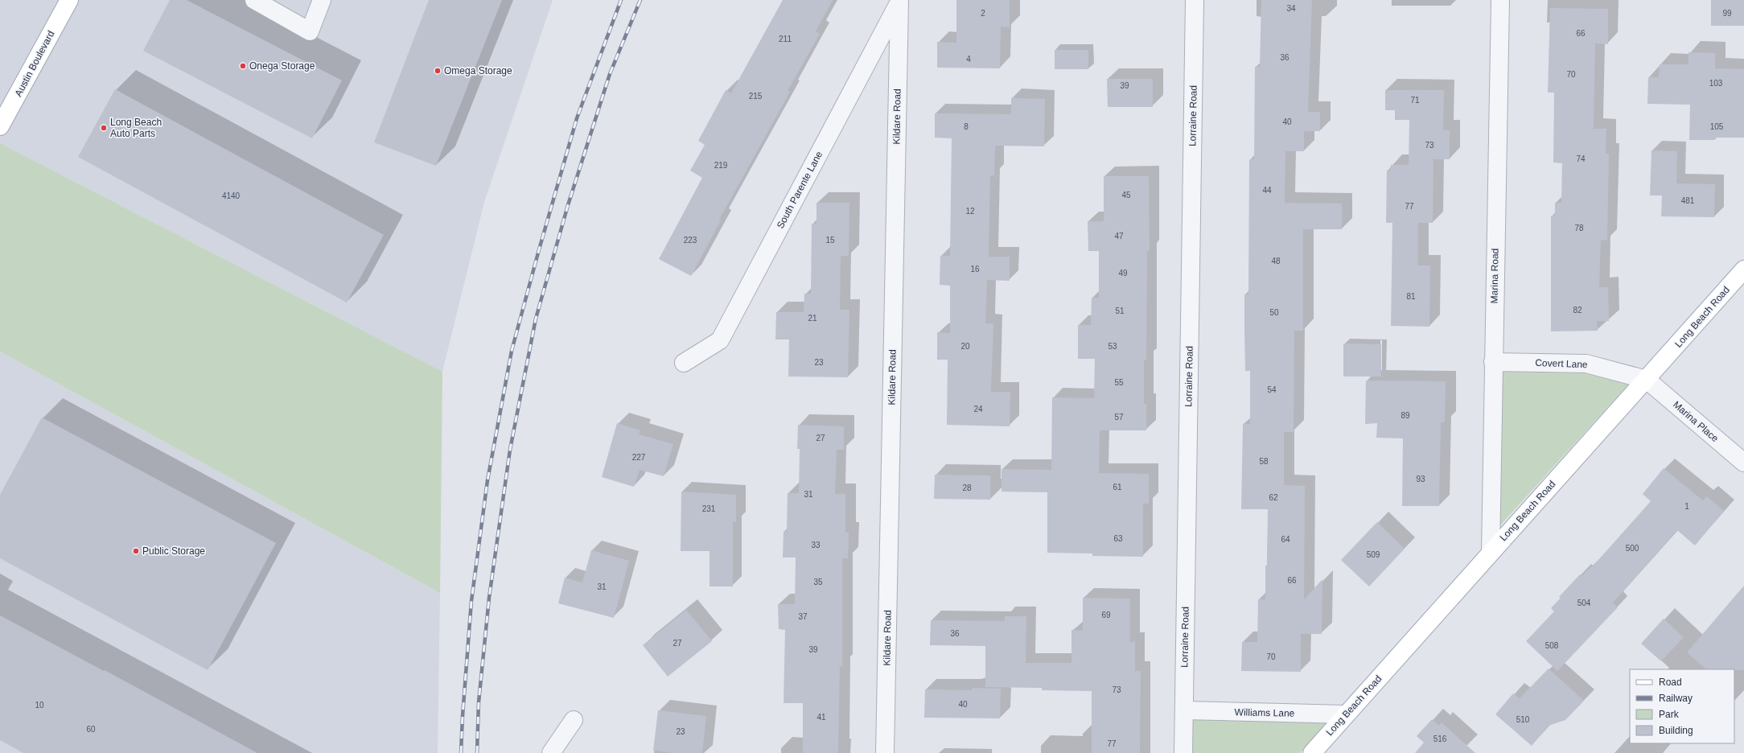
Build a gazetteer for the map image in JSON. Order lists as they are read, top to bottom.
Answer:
{
  "streets": {
    "main road": ["Austin Boulevard", "Long Beach Road"],
    "street": [
      "Lorraine Road",
      "Kildare Road",
      "South Parente Lane",
      "Marina Road",
      "Covert Lane",
      "Marina Place",
      "Williams Lane"
    ]
  },
  "crossings": [
    ["Lorraine Road", "Williams Lane"],
    ["Kildare Road", "South Parente Lane"],
    ["Marina Road", "Long Beach Road"],
    ["Marina Road", "Covert Lane"],
    ["Long Beach Road", "Covert Lane"],
    ["Long Beach Road", "Marina Place"],
    ["Long Beach Road", "Williams Lane"],
    ["Covert Lane", "Marina Place"]
  ],
  "places": [
    "Onega Storage",
    "Omega Storage",
    "Long Beach Auto Parts",
    "Public Storage"
  ],
  "house_numbers": [
    "34",
    "2",
    "99",
    "66",
    "211",
    "36",
    "4",
    "70",
    "103",
    "39",
    "215",
    "71",
    "40",
    "8",
    "105",
    "73",
    "74",
    "219",
    "44",
    "45",
    "4140",
    "481",
    "77",
    "12",
    "78",
    "47",
    "223",
    "15",
    "48",
    "16",
    "49",
    "81",
    "82",
    "51",
    "50",
    "21",
    "20",
    "53",
    "23",
    "55",
    "54",
    "24",
    "89",
    "57",
    "27",
    "227",
    "58",
    "93",
    "61",
    "28",
    "31",
    "62",
    "1",
    "231",
    "63",
    "64",
    "33",
    "500",
    "509",
    "66",
    "35",
    "31",
    "504",
    "69",
    "37",
    "36",
    "27",
    "508",
    "39",
    "70",
    "73",
    "40",
    "10",
    "41",
    "510",
    "60",
    "23",
    "516",
    "77"
  ],
  "legend": [
    "Road",
    "Railway",
    "Park",
    "Building"
  ]
}
